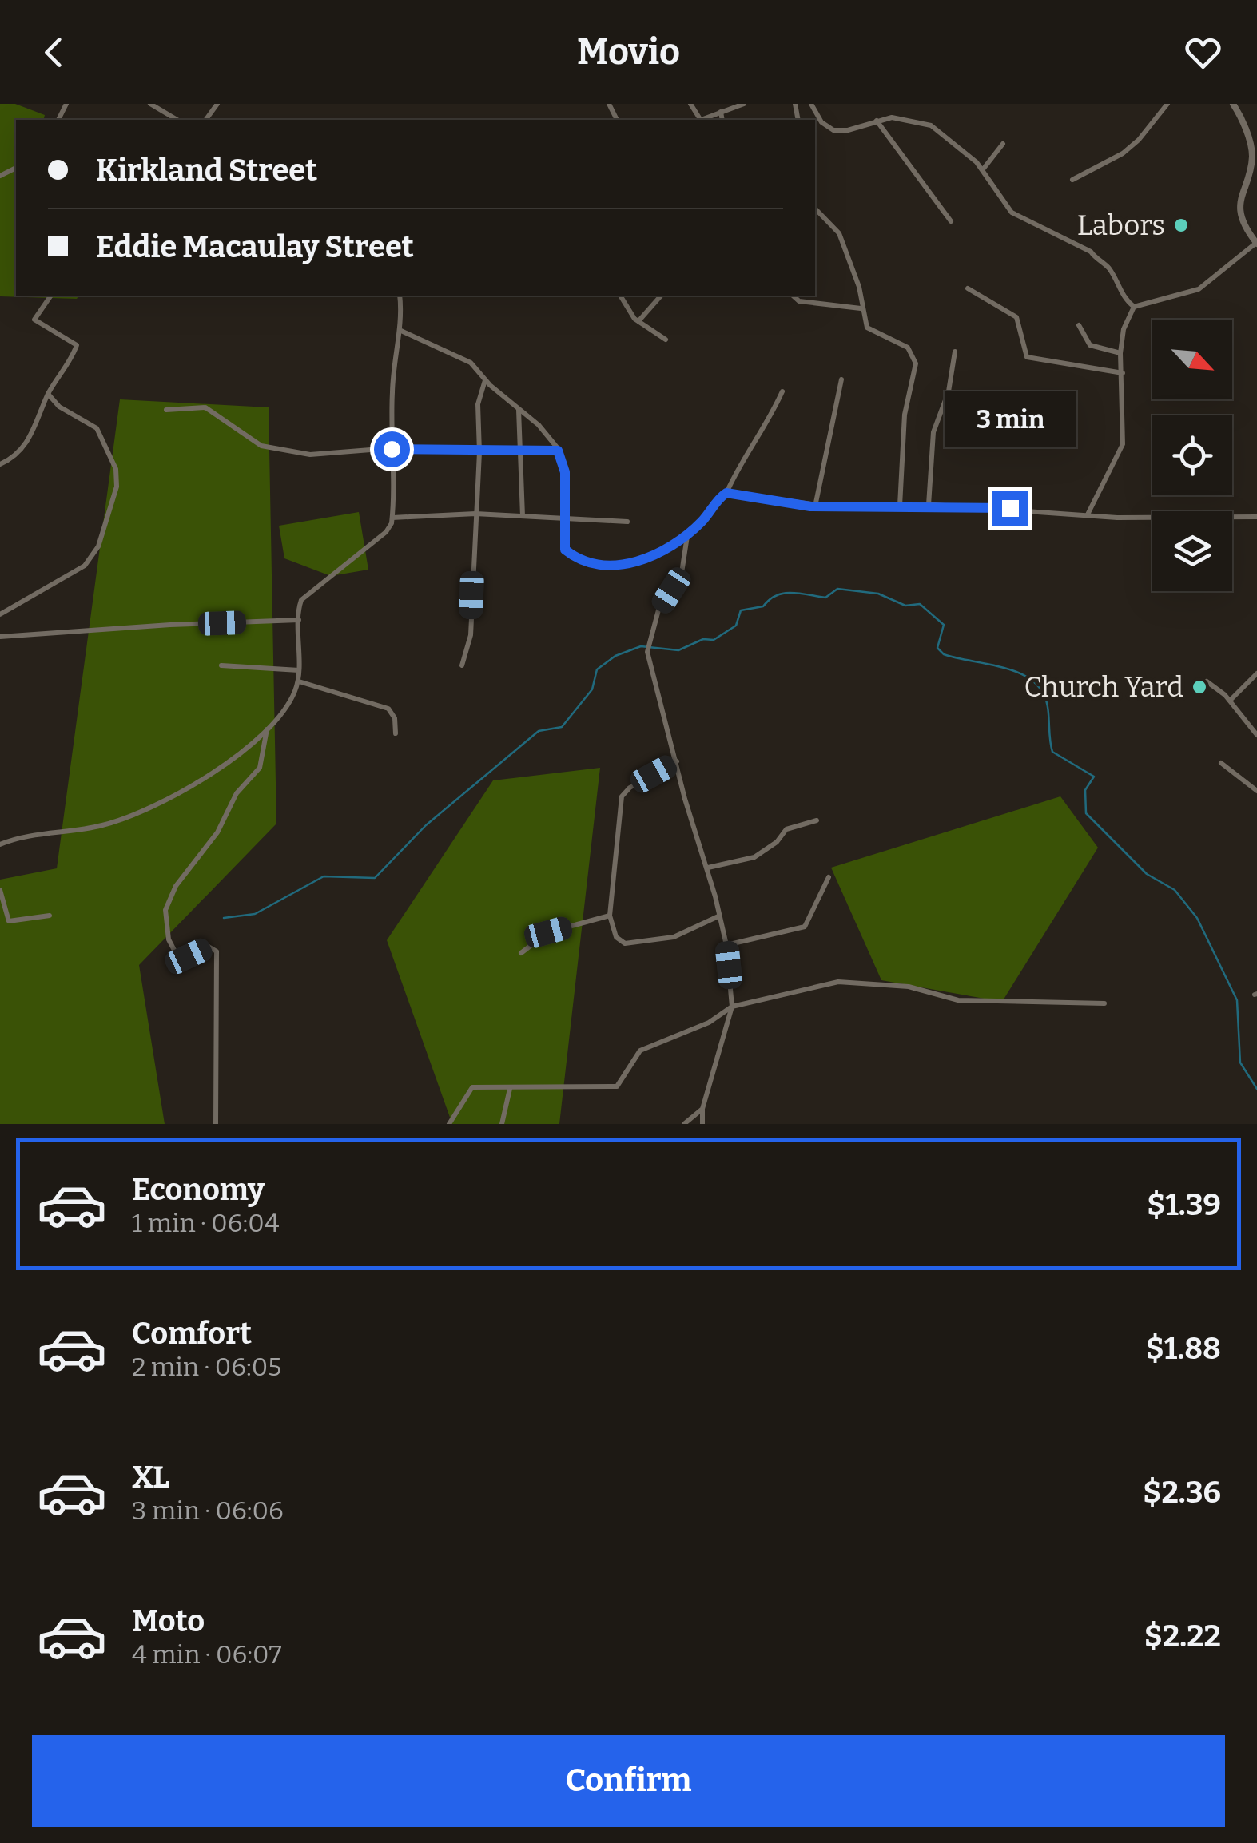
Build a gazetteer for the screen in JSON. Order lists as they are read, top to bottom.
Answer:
{
  "places": ["Labors", "Church Yard"],
  "north": "bottom right",
  "page": {
    "header": "Movio",
    "banner": ["Kirkland Street", "Eddie Macaulay Street"],
    "bubble": "3 min",
    "list": [
      {
        "name": "Economy",
        "note": "1 min · 06:04",
        "value": "$1.39"
      },
      {
        "name": "Comfort",
        "note": "2 min · 06:05",
        "value": "$1.88"
      },
      {
        "name": "XL",
        "note": "3 min · 06:06",
        "value": "$2.36"
      },
      {
        "name": "Moto",
        "note": "4 min · 06:07",
        "value": "$2.22"
      }
    ],
    "buttons": "Confirm"
  }
}
